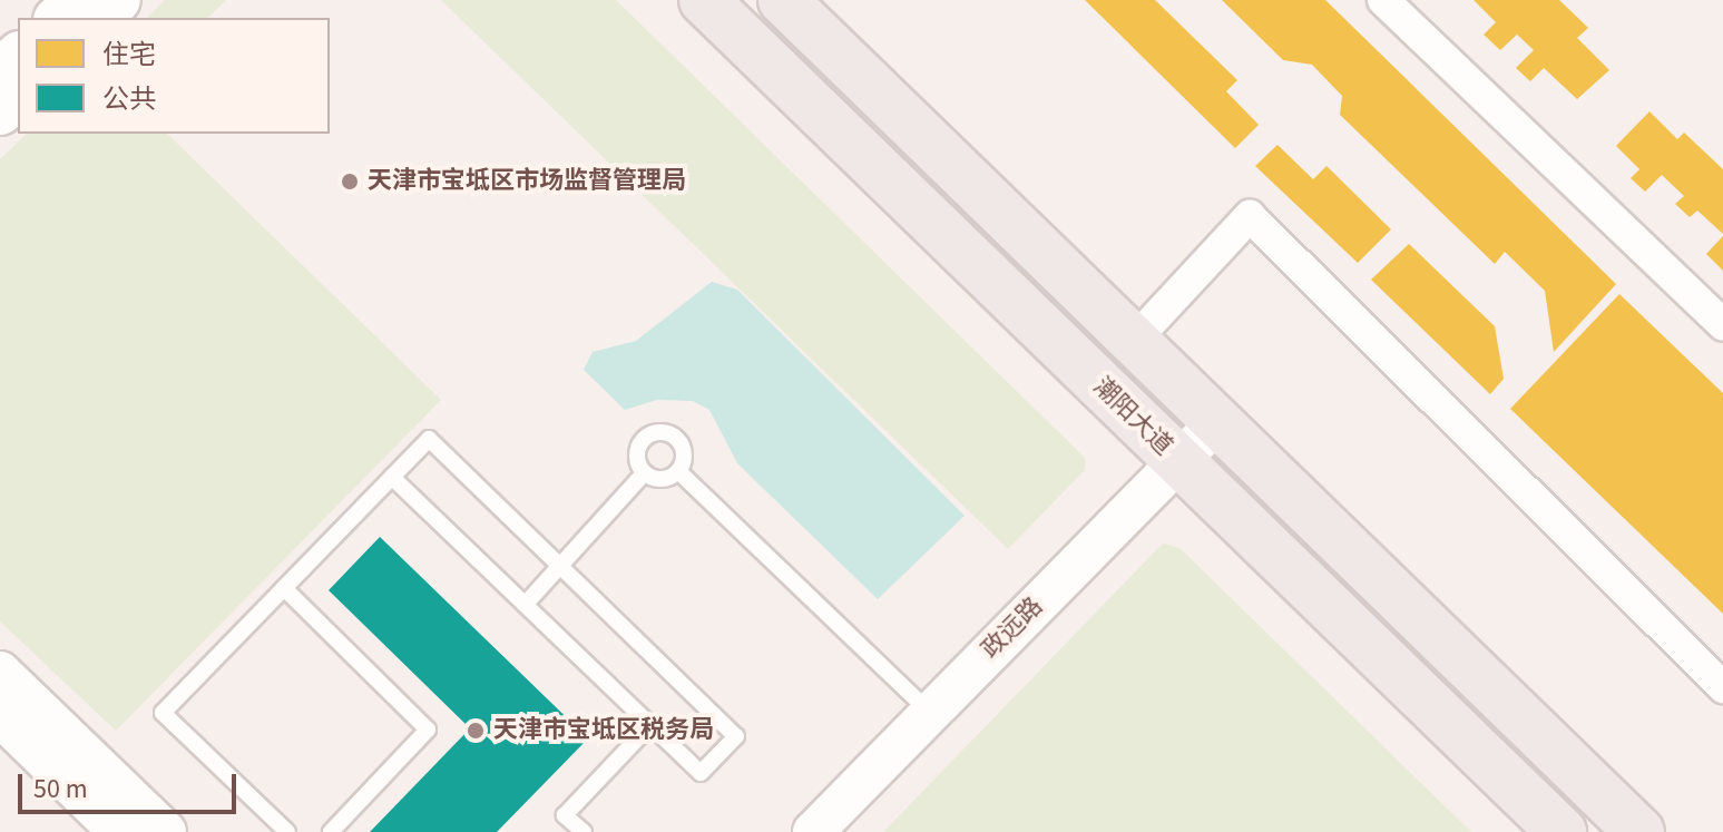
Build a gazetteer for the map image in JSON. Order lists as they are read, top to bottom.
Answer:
{
  "streets": {
    "highway": ["潮阳大道"],
    "street": ["政远路"]
  },
  "crossings": [
    ["潮阳大道", "政远路"]
  ],
  "places": ["天津市宝坻区市场监督管理局", "天津市宝坻区税务局"],
  "legend": ["住宅", "公共"],
  "scale_bar": "50 m"
}
